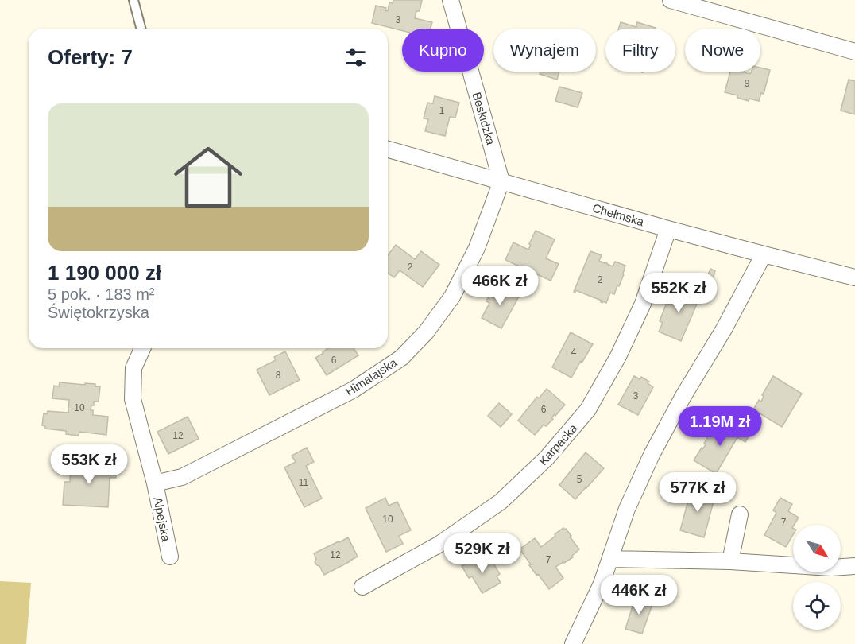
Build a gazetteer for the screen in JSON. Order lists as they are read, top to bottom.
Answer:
{
  "streets": {
    "street": [
      "Beskidzka",
      "Chełmska",
      "Himalajska",
      "Karpacka",
      "Alpejska"
    ]
  },
  "crossings": [
    ["Beskidzka", "Chełmska"],
    ["Beskidzka", "Himalajska"],
    ["Chełmska", "Himalajska"],
    ["Chełmska", "Karpacka"],
    ["Himalajska", "Alpejska"]
  ],
  "house_numbers": [
    "3",
    "9",
    "1",
    "2",
    "2",
    "4",
    "6",
    "8",
    "3",
    "10",
    "6",
    "12",
    "5",
    "11",
    "10",
    "7",
    "12",
    "7"
  ],
  "north": "bottom right",
  "page": {
    "chip": [
      "Kupno",
      "Wynajem",
      "Filtry",
      "Nowe"
    ],
    "heading": "Oferty: 7",
    "list": [
      {
        "name": "1 190 000 zł",
        "note": "5 pok. · 183 m² · Świętokrzyska"
      }
    ],
    "price": [
      "466K zł",
      "552K zł",
      "1.19M zł",
      "553K zł",
      "577K zł",
      "529K zł",
      "446K zł"
    ]
  }
}
